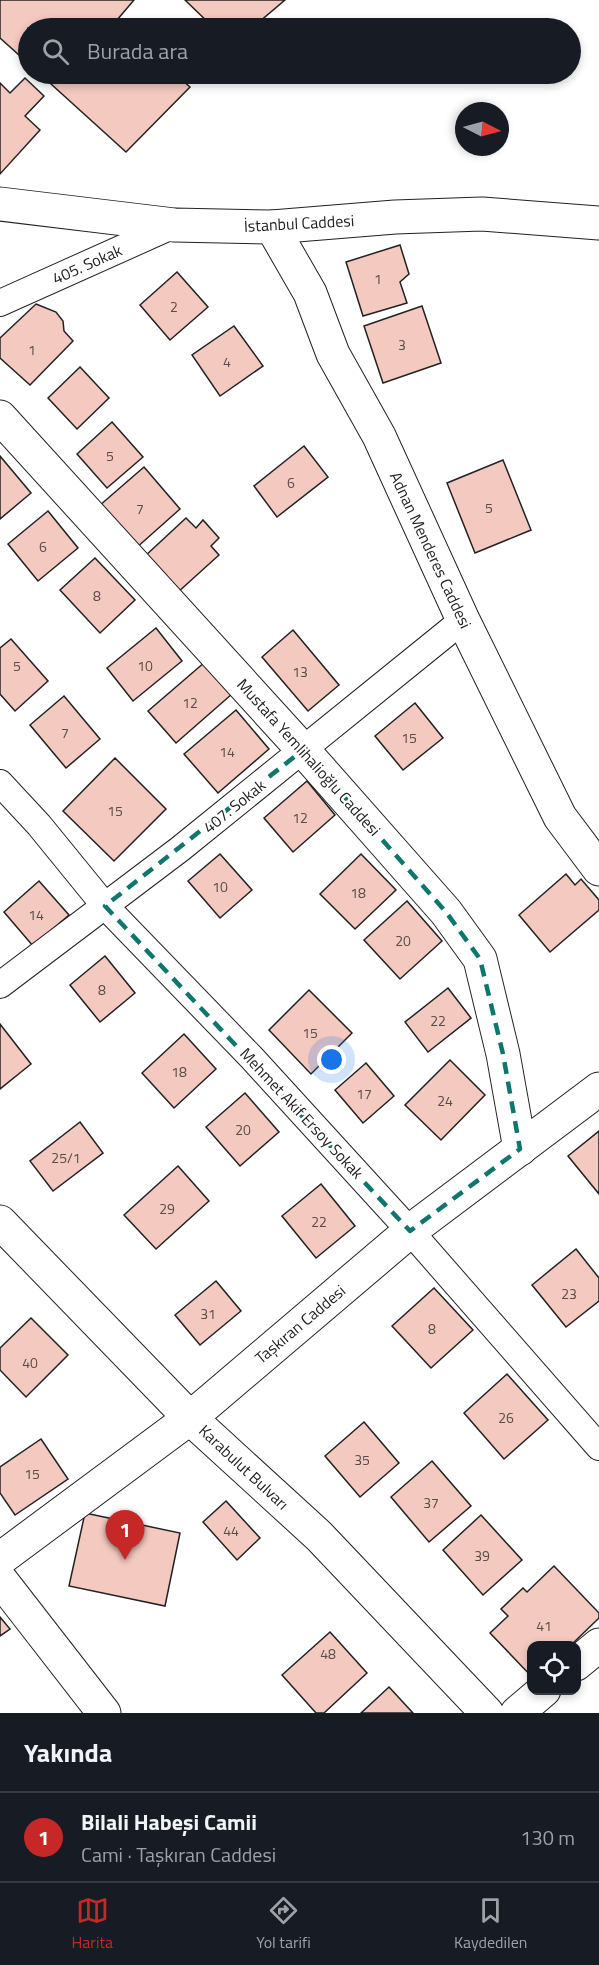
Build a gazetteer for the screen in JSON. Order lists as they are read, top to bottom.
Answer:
{
  "streets": {
    "street": [
      "İstanbul Caddesi",
      "405. Sokak",
      "Adnan Menderes Caddesi",
      "Mustafa Yemlihalioğlu Caddesi",
      "407. Sokak",
      "Mehmet Akif Ersoy Sokak",
      "Taşkıran Caddesi",
      "Karabulut Bulvarı"
    ]
  },
  "crossings": [
    ["İstanbul Caddesi", "405. Sokak"],
    ["İstanbul Caddesi", "Adnan Menderes Caddesi"],
    ["Adnan Menderes Caddesi", "407. Sokak"],
    ["Mustafa Yemlihalioğlu Caddesi", "407. Sokak"],
    ["Mustafa Yemlihalioğlu Caddesi", "Taşkıran Caddesi"],
    ["407. Sokak", "Mehmet Akif Ersoy Sokak"],
    ["Mehmet Akif Ersoy Sokak", "Taşkıran Caddesi"],
    ["Taşkıran Caddesi", "Karabulut Bulvarı"]
  ],
  "house_numbers": [
    "1",
    "2",
    "3",
    "1",
    "4",
    "5",
    "6",
    "5",
    "7",
    "6",
    "8",
    "5",
    "10",
    "13",
    "12",
    "7",
    "15",
    "14",
    "15",
    "12",
    "10",
    "18",
    "14",
    "20",
    "8",
    "22",
    "15",
    "18",
    "17",
    "24",
    "20",
    "25/1",
    "29",
    "22",
    "23",
    "31",
    "8",
    "40",
    "26",
    "35",
    "15",
    "37",
    "44",
    "39",
    "41",
    "48"
  ],
  "north": "right",
  "page": {
    "search": "Burada ara",
    "pins": "1",
    "heading": "Yakında",
    "list": [
      {
        "mark": "1",
        "name": "Bilali Habeşi Camii",
        "note": "Cami · Taşkıran Caddesi",
        "value": "130 m"
      }
    ],
    "nav": ["Harita", "Yol tarifi", "Kaydedilen"]
  }
}
